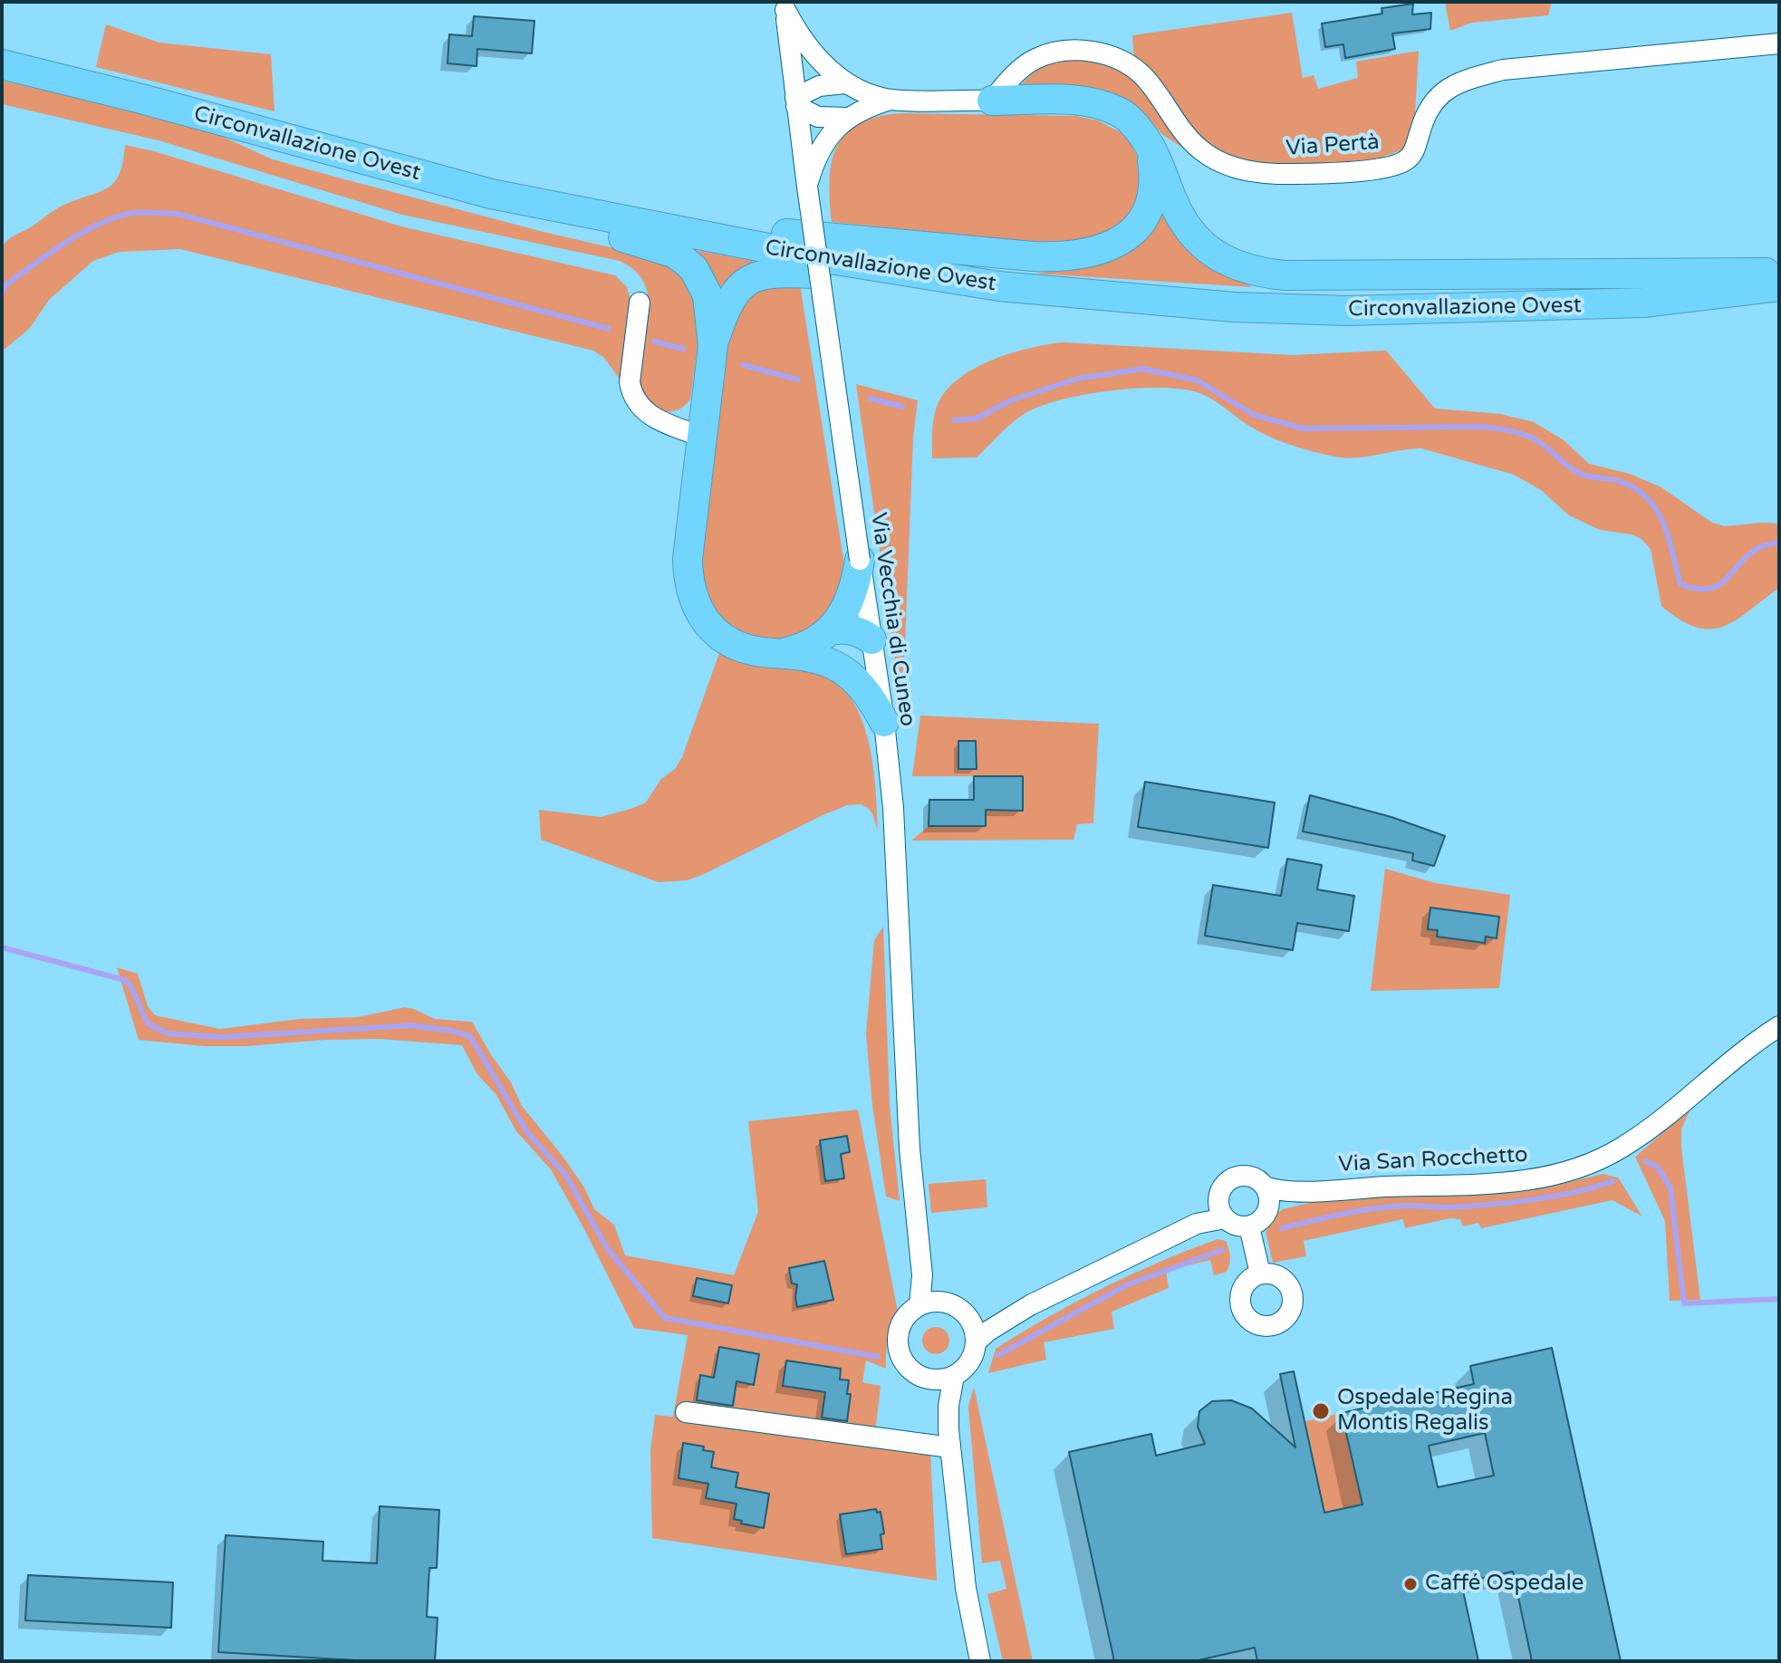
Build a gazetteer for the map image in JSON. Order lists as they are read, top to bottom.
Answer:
{
  "streets": {
    "highway": ["Circonvallazione Ovest"],
    "street": ["Via Pertà", "Via Vecchia di Cuneo", "Via San Rocchetto"]
  },
  "places": ["Ospedale Regina Montis Regalis", "Caffé Ospedale"]
}
